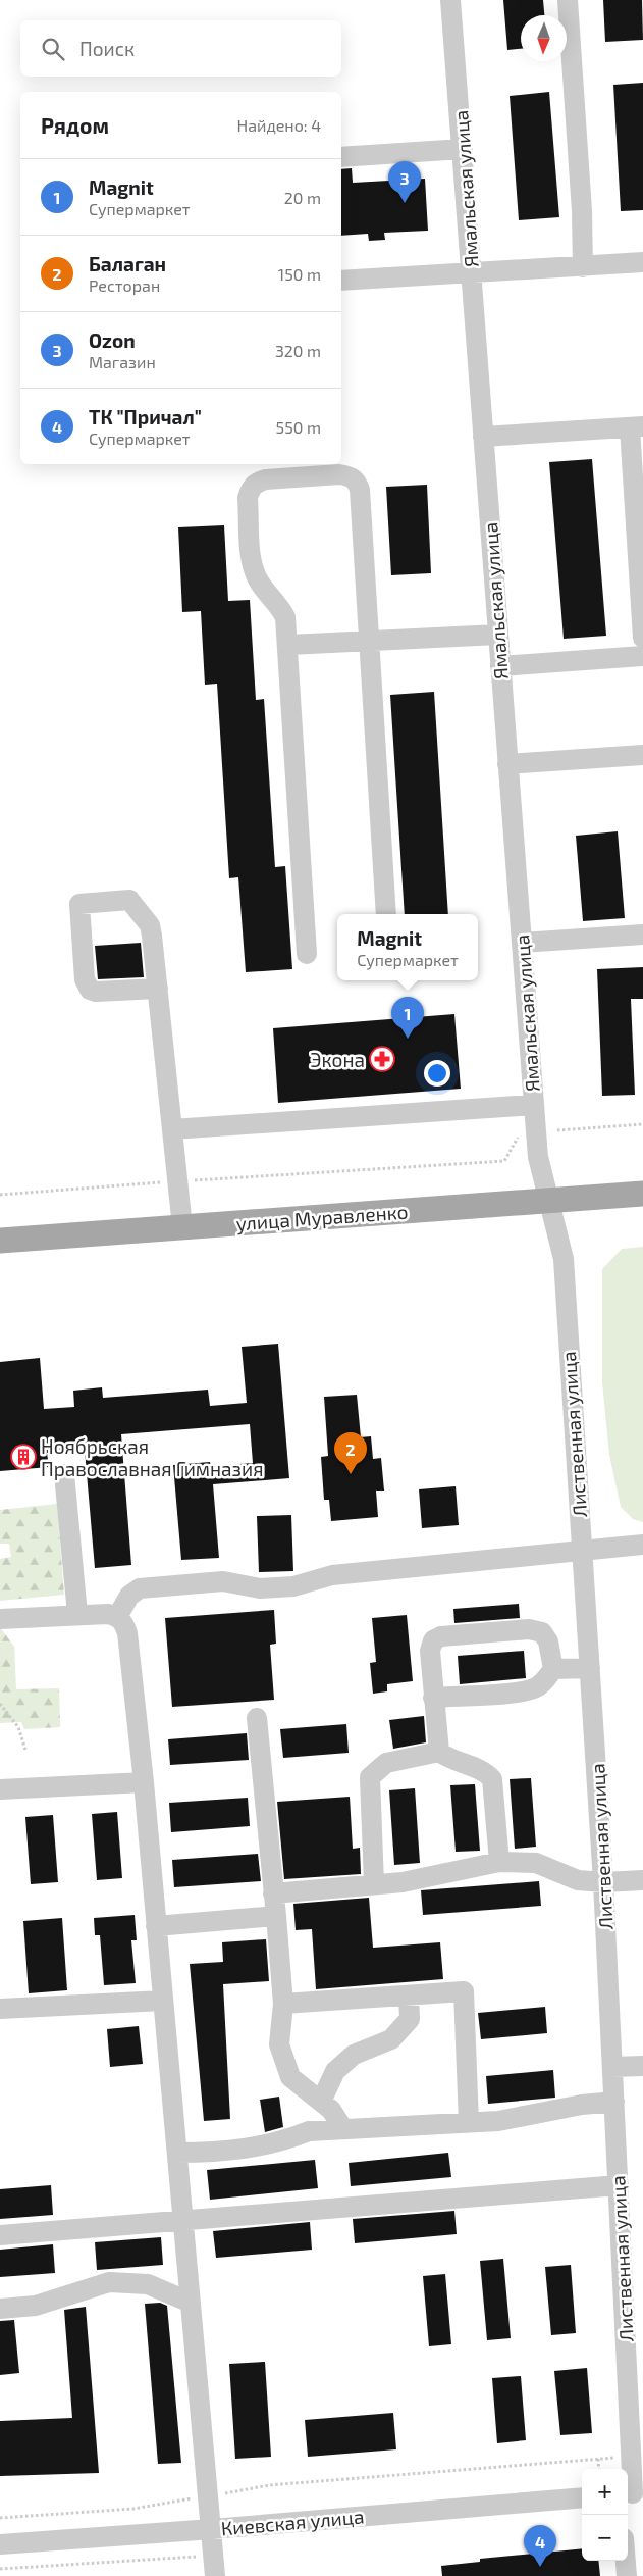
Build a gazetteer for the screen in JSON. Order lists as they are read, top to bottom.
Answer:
{
  "streets": {
    "main road": ["улица Муравленко"],
    "street": ["Ямальская улица", "Лиственная улица", "Киевская улица"]
  },
  "crossings": [
    ["Ямальская улица", "улица Муравленко"],
    ["Ямальская улица", "Лиственная улица"],
    ["улица Муравленко", "Лиственная улица"]
  ],
  "places": {
    "pharmacy": ["Экона"],
    "building": ["Ноябрьская Православная Гимназия"]
  },
  "north": "bottom",
  "page": {
    "search": "Поиск",
    "heading": ["Рядом", "Найдено: 4"],
    "list": [
      {
        "mark": "1",
        "name": "Magnit",
        "note": "Супермаркет",
        "value": "20 m"
      },
      {
        "mark": "2",
        "name": "Балаган",
        "note": "Ресторан",
        "value": "150 m"
      },
      {
        "mark": "3",
        "name": "Ozon",
        "note": "Магазин",
        "value": "320 m"
      },
      {
        "mark": "4",
        "name": "ТК \"Причал\"",
        "note": "Супермаркет",
        "value": "550 m"
      }
    ],
    "pins": [
      "3",
      "1",
      "2",
      "4"
    ],
    "popup": ["Magnit", "Супермаркет"],
    "map_buttons": ["+", "−"]
  }
}
